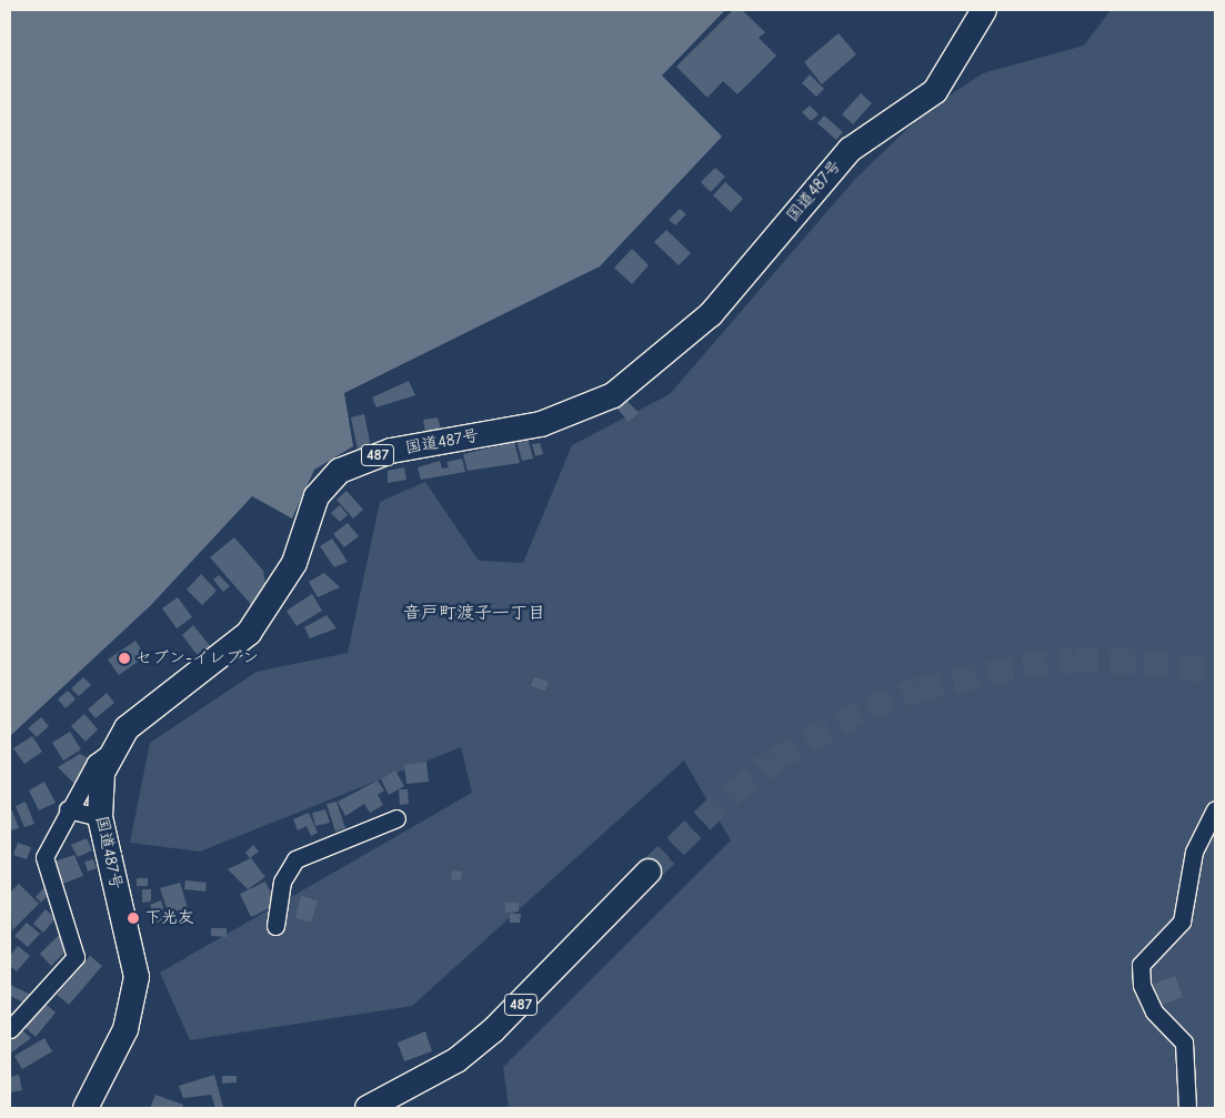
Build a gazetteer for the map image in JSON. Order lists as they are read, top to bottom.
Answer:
{
  "streets": {
    "highway": ["国道487号", "487"]
  },
  "districts": ["音戸町渡子一丁目"],
  "places": ["セブン-イレブン", "下光友"]
}
